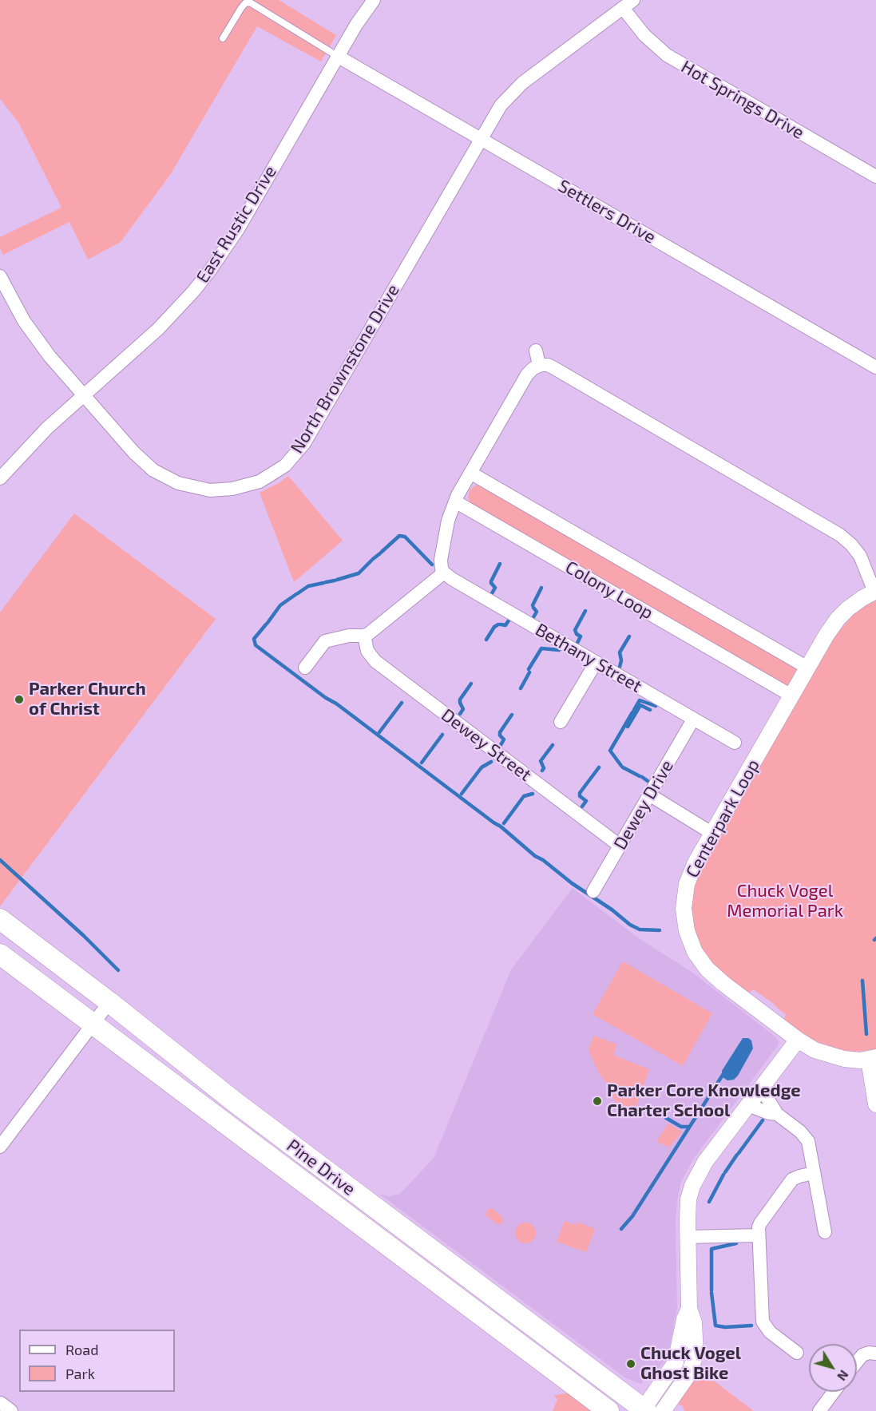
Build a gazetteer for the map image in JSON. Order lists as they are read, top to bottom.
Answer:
{
  "streets": {
    "main road": ["Pine Drive"],
    "street": [
      "Hot Springs Drive",
      "Settlers Drive",
      "East Rustic Drive",
      "North Brownstone Drive",
      "Colony Loop",
      "Bethany Street",
      "Dewey Street",
      "Dewey Drive",
      "Centerpark Loop"
    ]
  },
  "crossings": [
    ["Hot Springs Drive", "North Brownstone Drive"],
    ["Settlers Drive", "East Rustic Drive"],
    ["Settlers Drive", "North Brownstone Drive"],
    ["East Rustic Drive", "North Brownstone Drive"],
    ["Colony Loop", "Centerpark Loop"],
    ["Bethany Street", "Dewey Drive"],
    ["Dewey Street", "Dewey Drive"]
  ],
  "parks": ["Chuck Vogel Memorial Park"],
  "places": ["Parker Church of Christ", "Parker Core Knowledge Charter School", "Chuck Vogel Ghost Bike"],
  "legend": ["Road", "Park"],
  "north": "bottom right"
}
